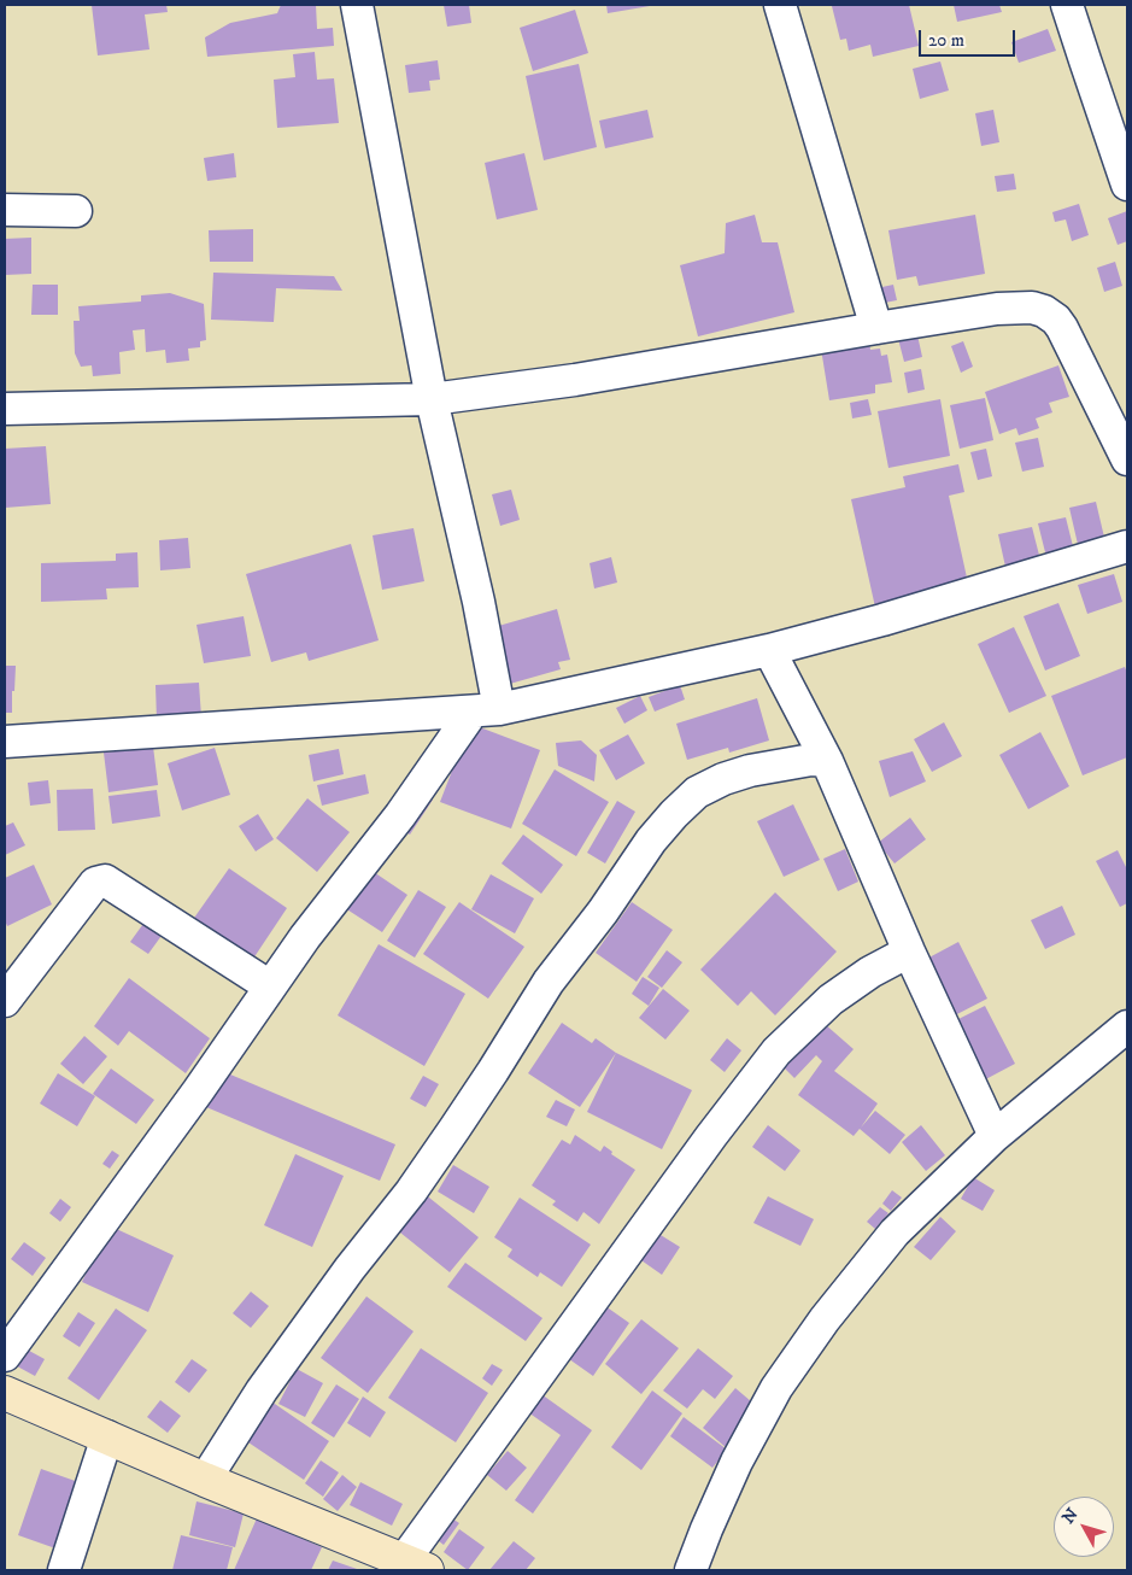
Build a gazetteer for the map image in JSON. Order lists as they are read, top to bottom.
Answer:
{
  "scale_bar": "20 m",
  "north": "top left"
}
